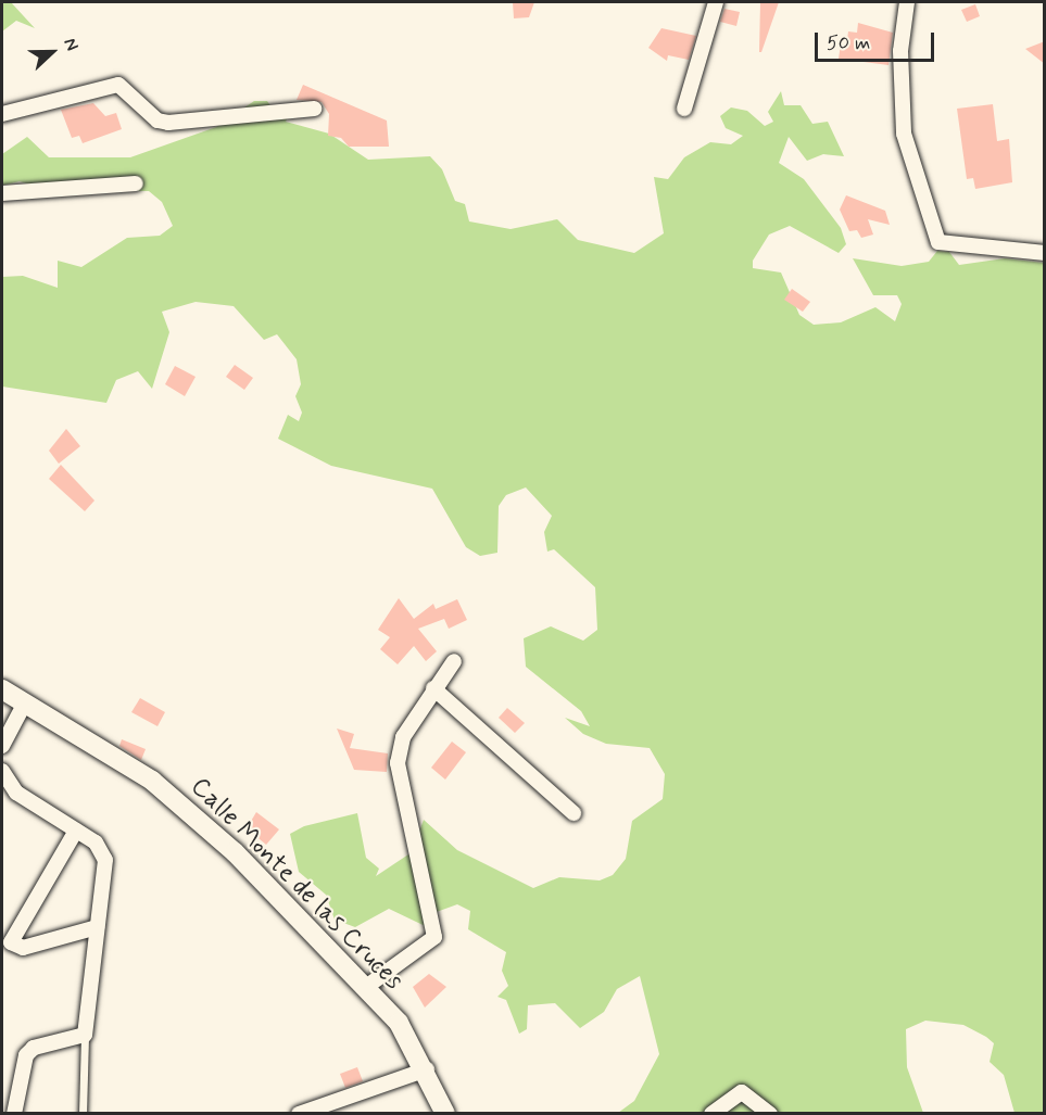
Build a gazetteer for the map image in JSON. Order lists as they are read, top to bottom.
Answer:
{
  "streets": {
    "street": ["Calle Monte de las Cruces"]
  },
  "scale_bar": "50 m",
  "north": "right"
}
